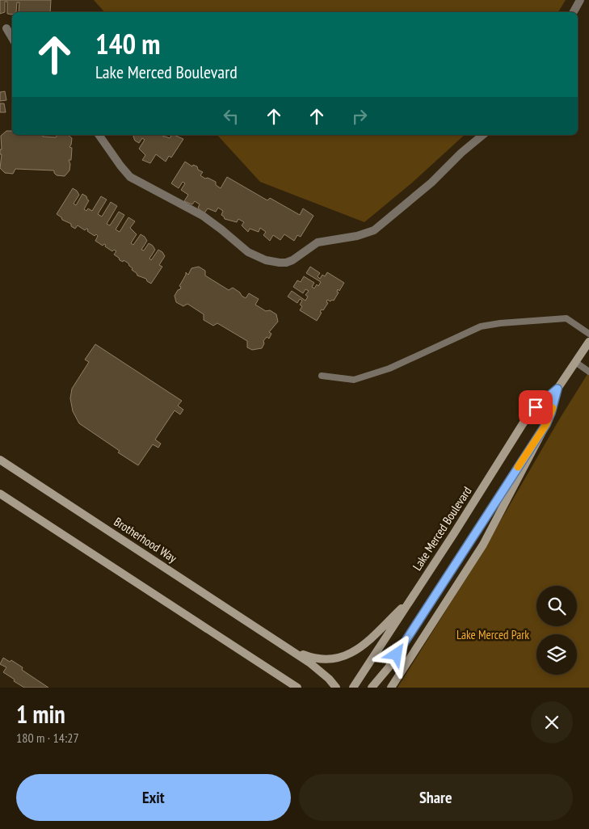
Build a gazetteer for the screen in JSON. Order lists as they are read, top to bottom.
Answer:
{
  "streets": {
    "main road": ["Lake Merced Boulevard", "Brotherhood Way"]
  },
  "parks": ["Lake Merced Park"],
  "page": {
    "turn": ["140 m", "Lake Merced Boulevard"],
    "heading": ["1 min", "180 m · 14:27"],
    "buttons": ["Exit", "Share"]
  }
}
